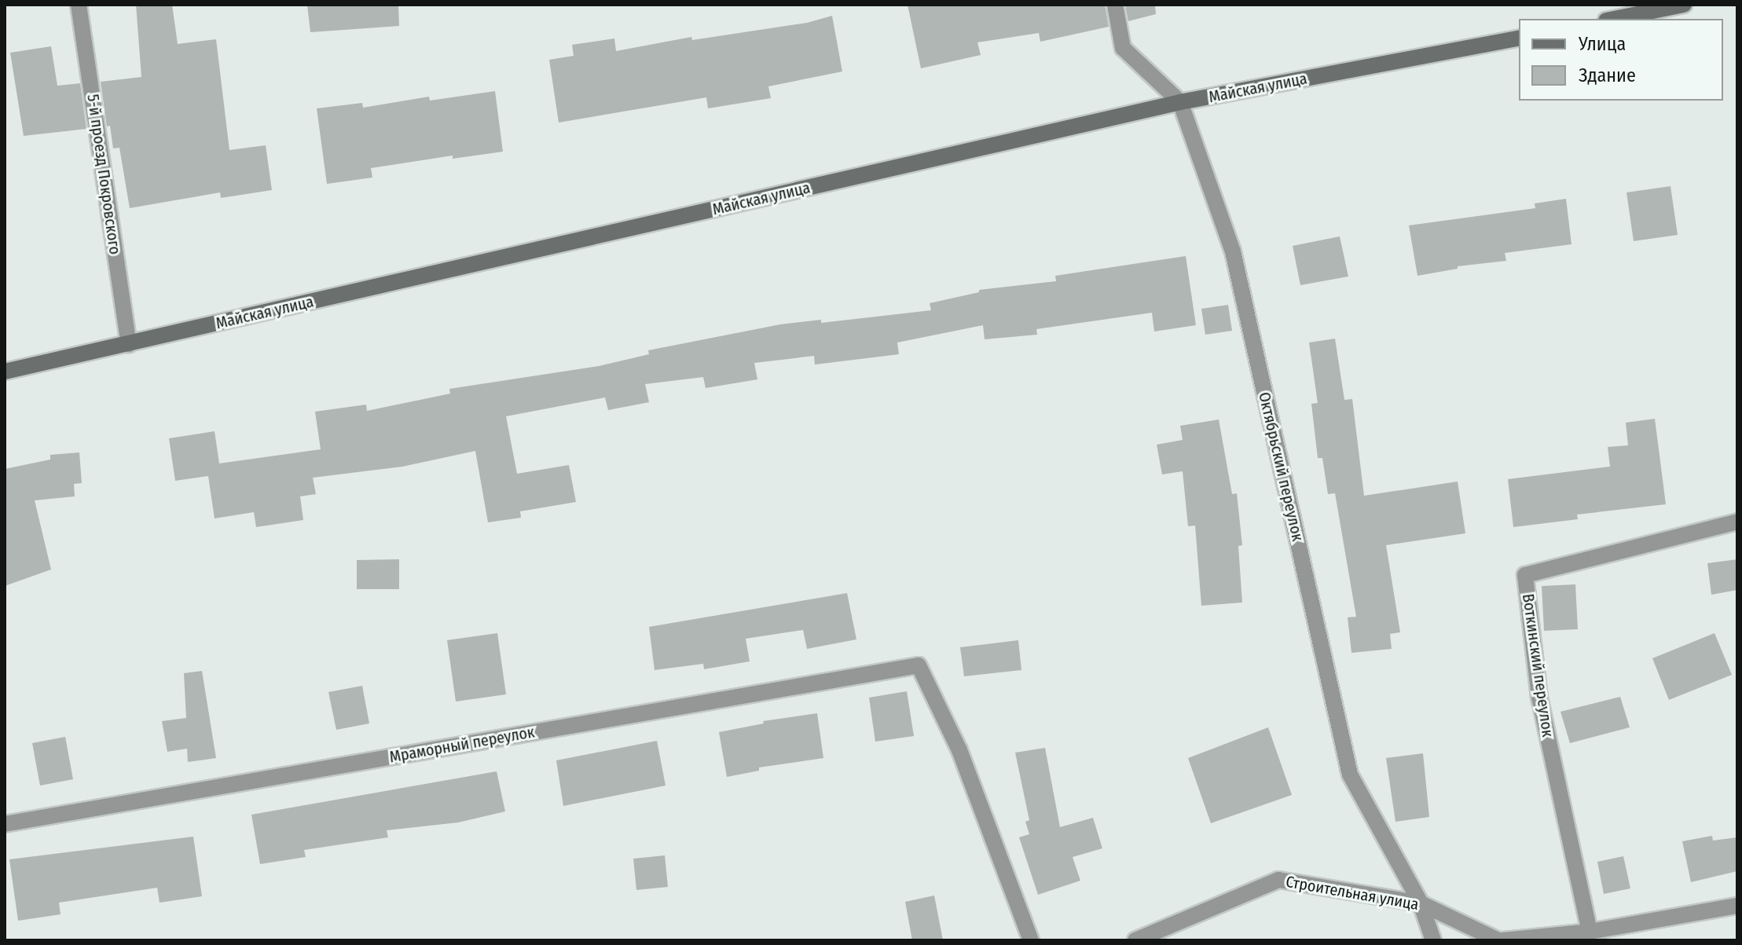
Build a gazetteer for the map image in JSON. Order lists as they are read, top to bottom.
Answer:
{
  "streets": {
    "street": [
      "Майская улица",
      "5-й проезд Покровского",
      "Октябрьский переулок",
      "Воткинский переулок",
      "Мраморный переулок",
      "Строительная улица"
    ]
  },
  "crossings": [
    ["Майская улица", "5-й проезд Покровского"],
    ["Майская улица", "Октябрьский переулок"],
    ["Октябрьский переулок", "Строительная улица"]
  ],
  "legend": ["Улица", "Здание"]
}
